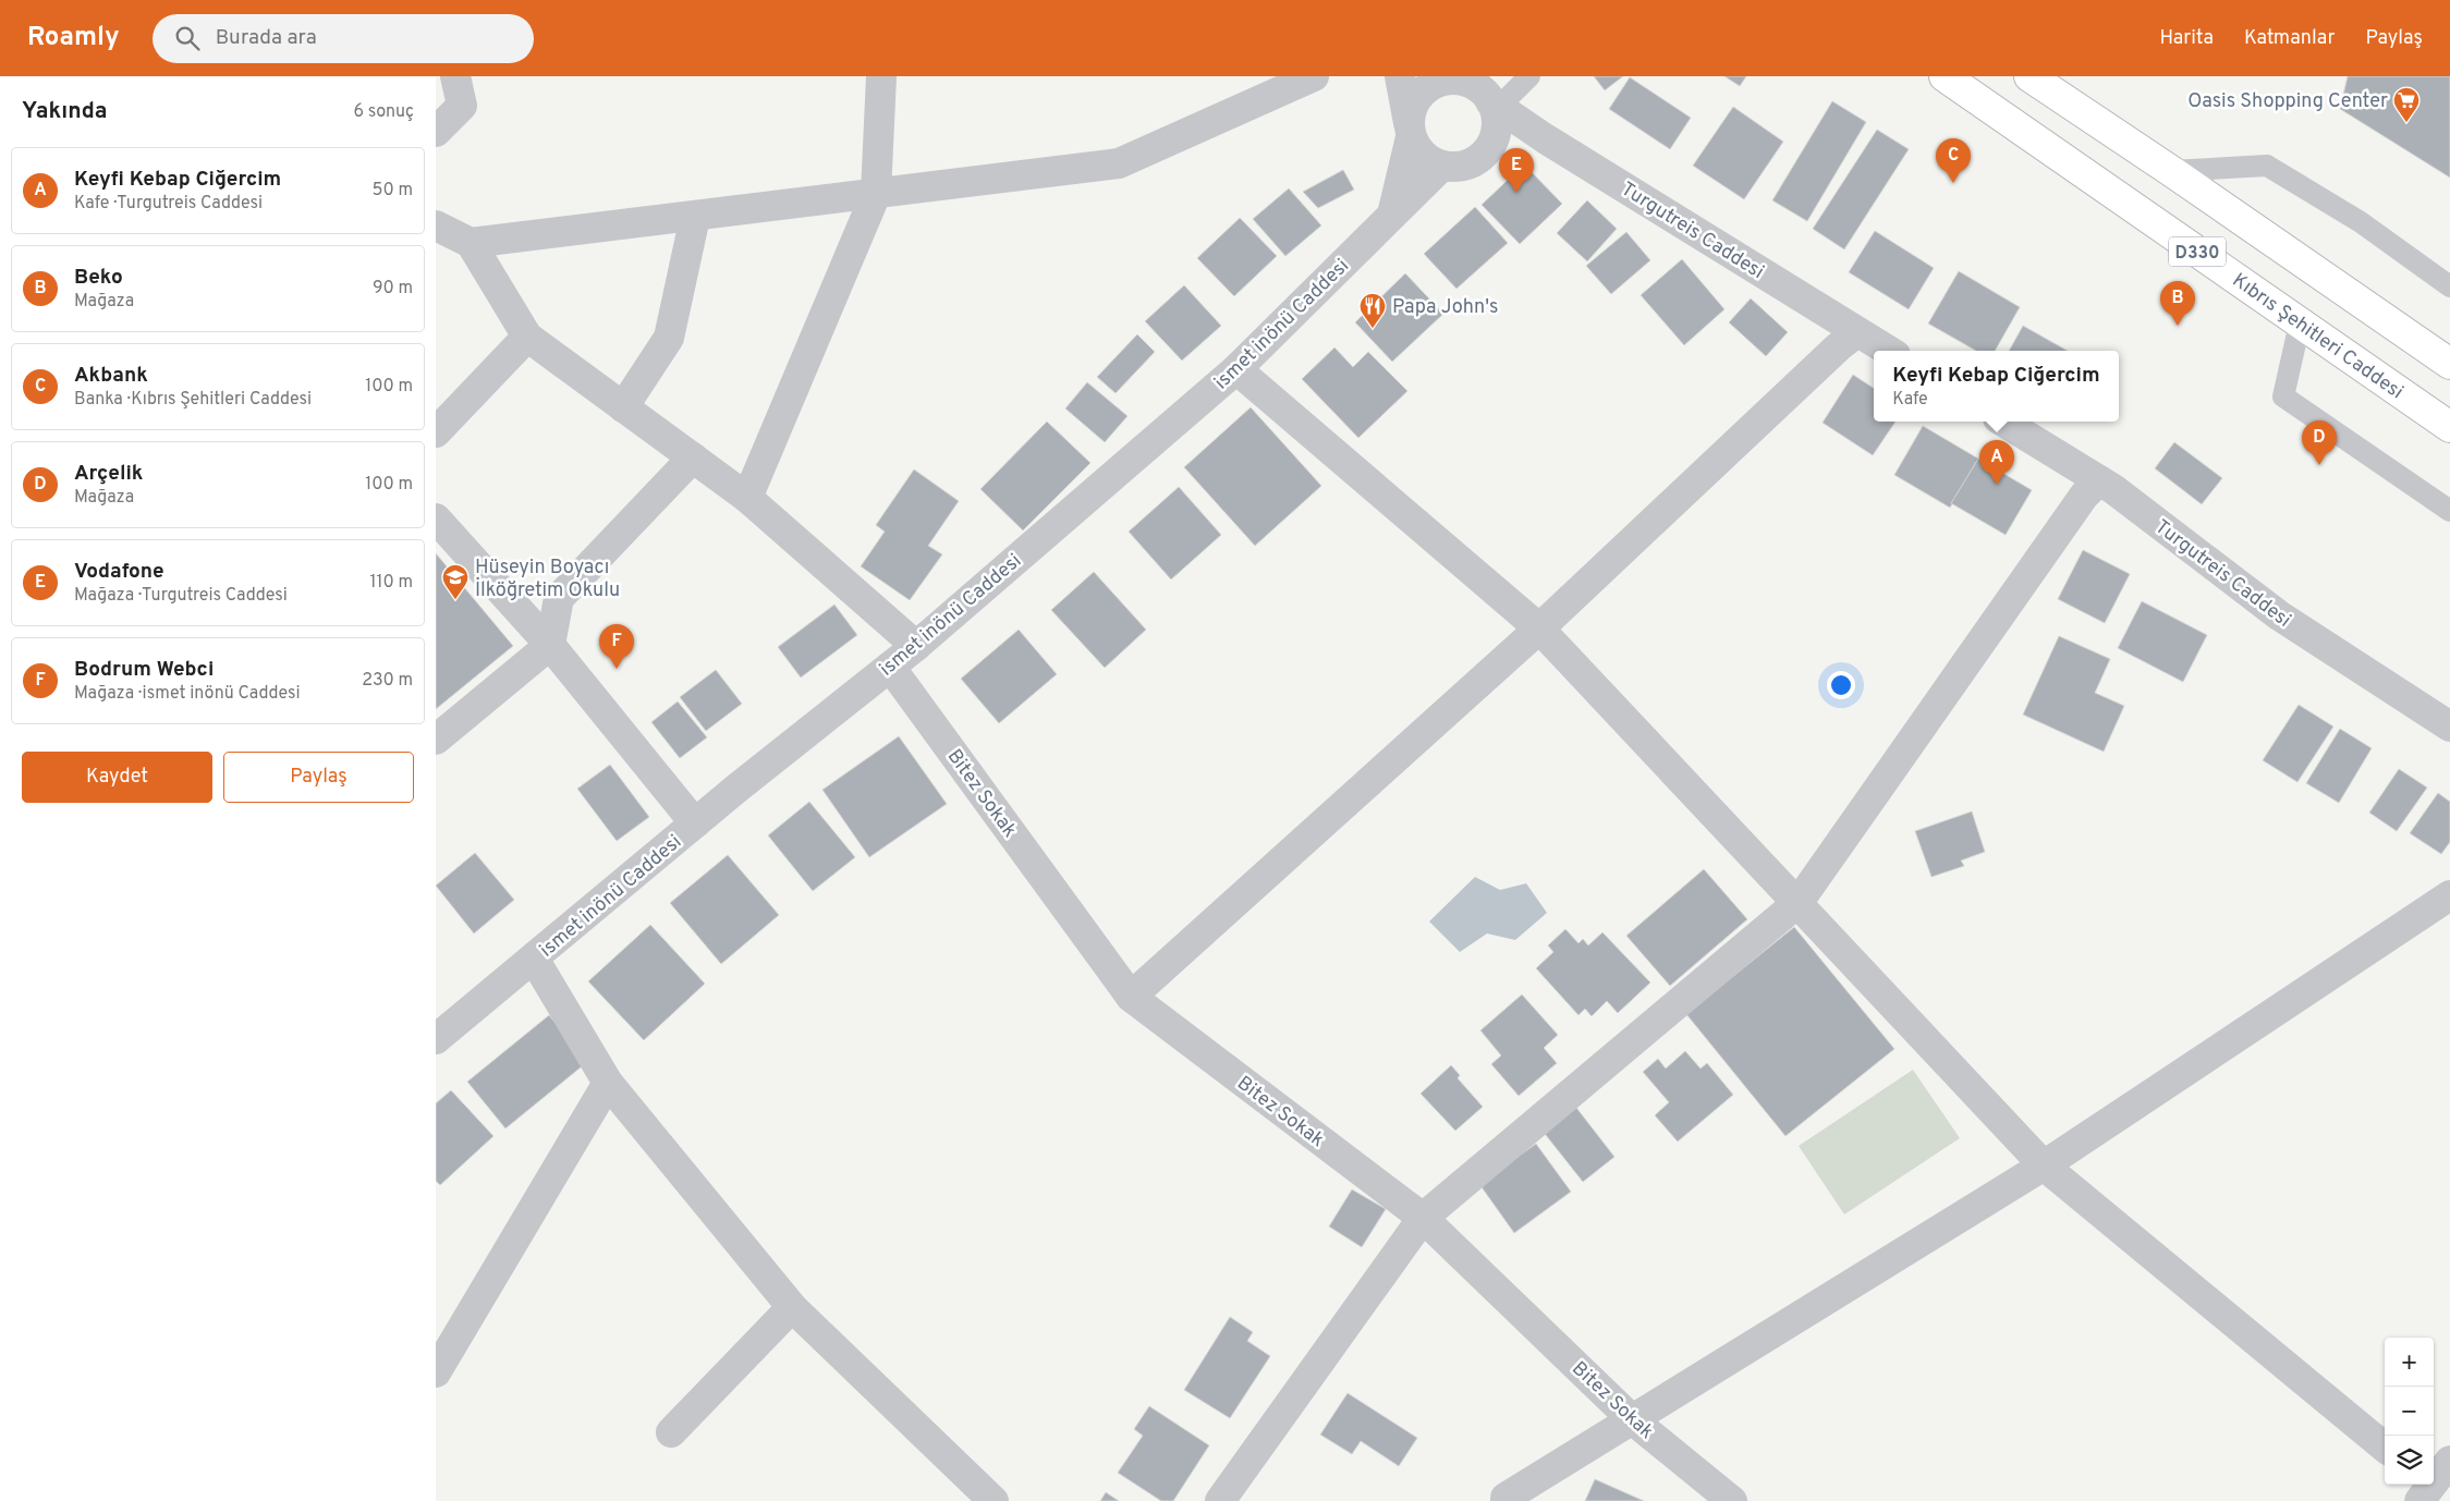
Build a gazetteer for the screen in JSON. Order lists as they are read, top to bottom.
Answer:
{
  "streets": {
    "highway": ["D330", "Kıbrıs Şehitleri Caddesi"],
    "street": ["Turgutreis Caddesi", "ismet inönü Caddesi", "Bitez Sokak"]
  },
  "crossings": [
    ["Turgutreis Caddesi", "ismet inönü Caddesi"],
    ["ismet inönü Caddesi", "Bitez Sokak"]
  ],
  "places": {
    "supermarket": ["Oasis Shopping Center"],
    "restaurant": ["Papa John's"],
    "school or university": ["Hüseyin Boyacı İlköğretim Okulu"]
  },
  "page": {
    "header": "Roamly",
    "search": "Burada ara",
    "nav": ["Harita", "Katmanlar", "Paylaş"],
    "heading": ["Yakında", "6 sonuç"],
    "pins": [
      "C",
      "E",
      "B",
      "D",
      "A",
      "F"
    ],
    "list": [
      {
        "mark": "A",
        "name": "Keyfi Kebap Ciğercim",
        "note": "Kafe · Turgutreis Caddesi",
        "value": "50 m"
      },
      {
        "mark": "B",
        "name": "Beko",
        "note": "Mağaza",
        "value": "90 m"
      },
      {
        "mark": "C",
        "name": "Akbank",
        "note": "Banka · Kıbrıs Şehitleri Caddesi",
        "value": "100 m"
      },
      {
        "mark": "D",
        "name": "Arçelik",
        "note": "Mağaza",
        "value": "100 m"
      },
      {
        "mark": "E",
        "name": "Vodafone",
        "note": "Mağaza · Turgutreis Caddesi",
        "value": "110 m"
      },
      {
        "mark": "F",
        "name": "Bodrum Webci",
        "note": "Mağaza · ismet inönü Caddesi",
        "value": "230 m"
      }
    ],
    "popup": ["Keyfi Kebap Ciğercim", "Kafe"],
    "buttons": ["Kaydet", "Paylaş"],
    "map_buttons": ["+", "−"]
  }
}
